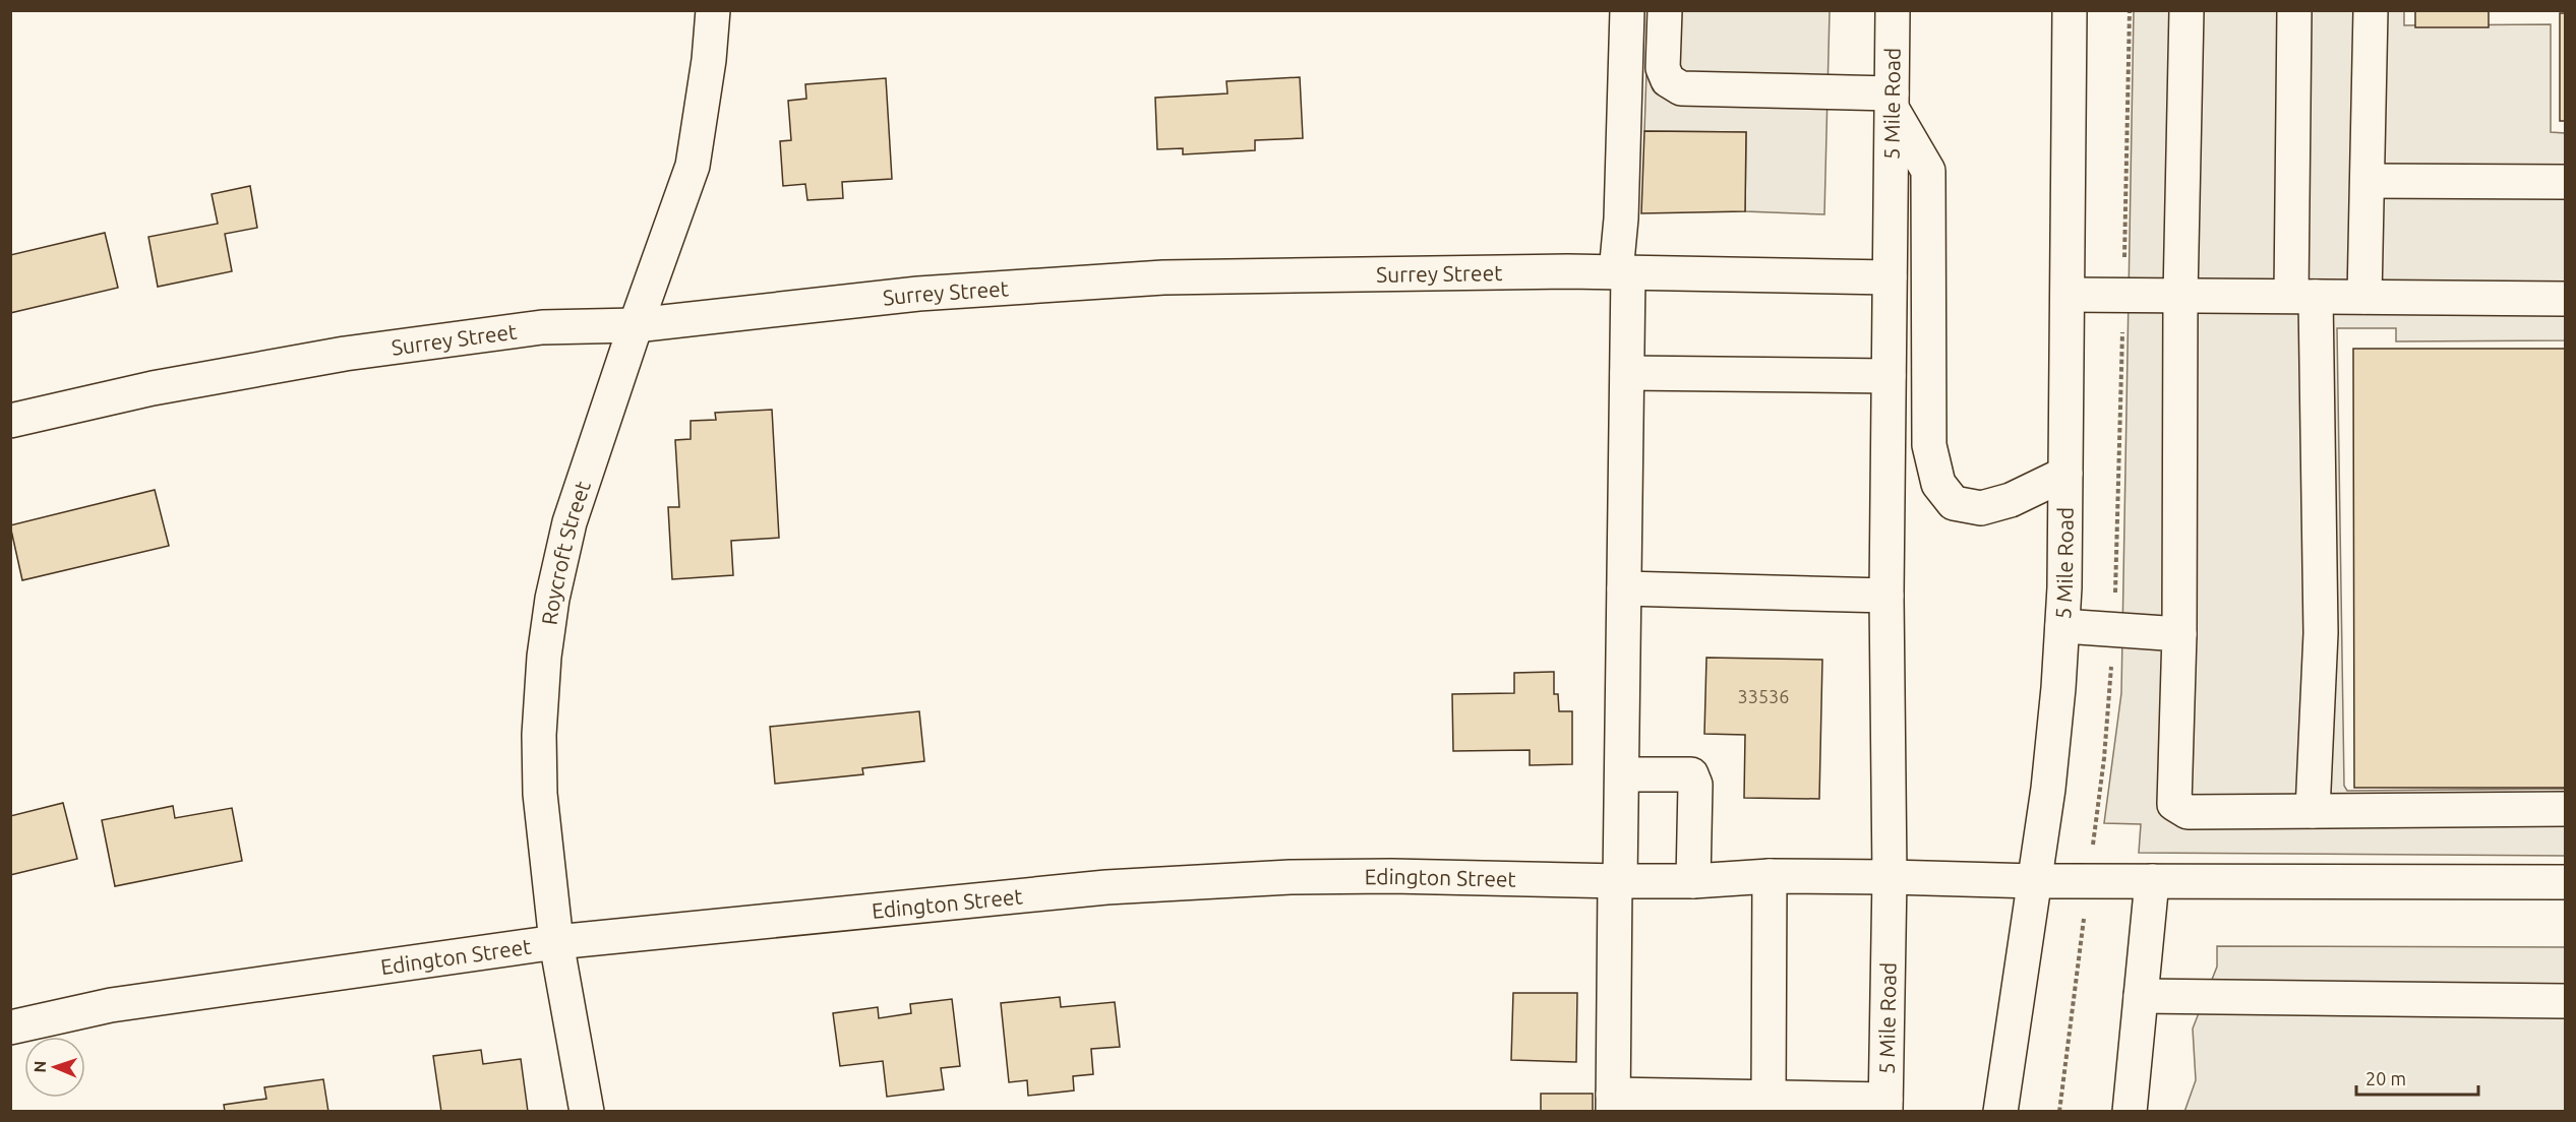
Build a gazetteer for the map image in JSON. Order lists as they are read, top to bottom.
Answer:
{
  "streets": {
    "street": [
      "5 Mile Road",
      "Surrey Street",
      "Roycroft Street",
      "Edington Street"
    ]
  },
  "crossings": [
    ["5 Mile Road", "Surrey Street"],
    ["5 Mile Road", "Edington Street"],
    ["Surrey Street", "Roycroft Street"],
    ["Roycroft Street", "Edington Street"]
  ],
  "house_numbers": ["33536"],
  "scale_bar": "20 m",
  "north": "left"
}
